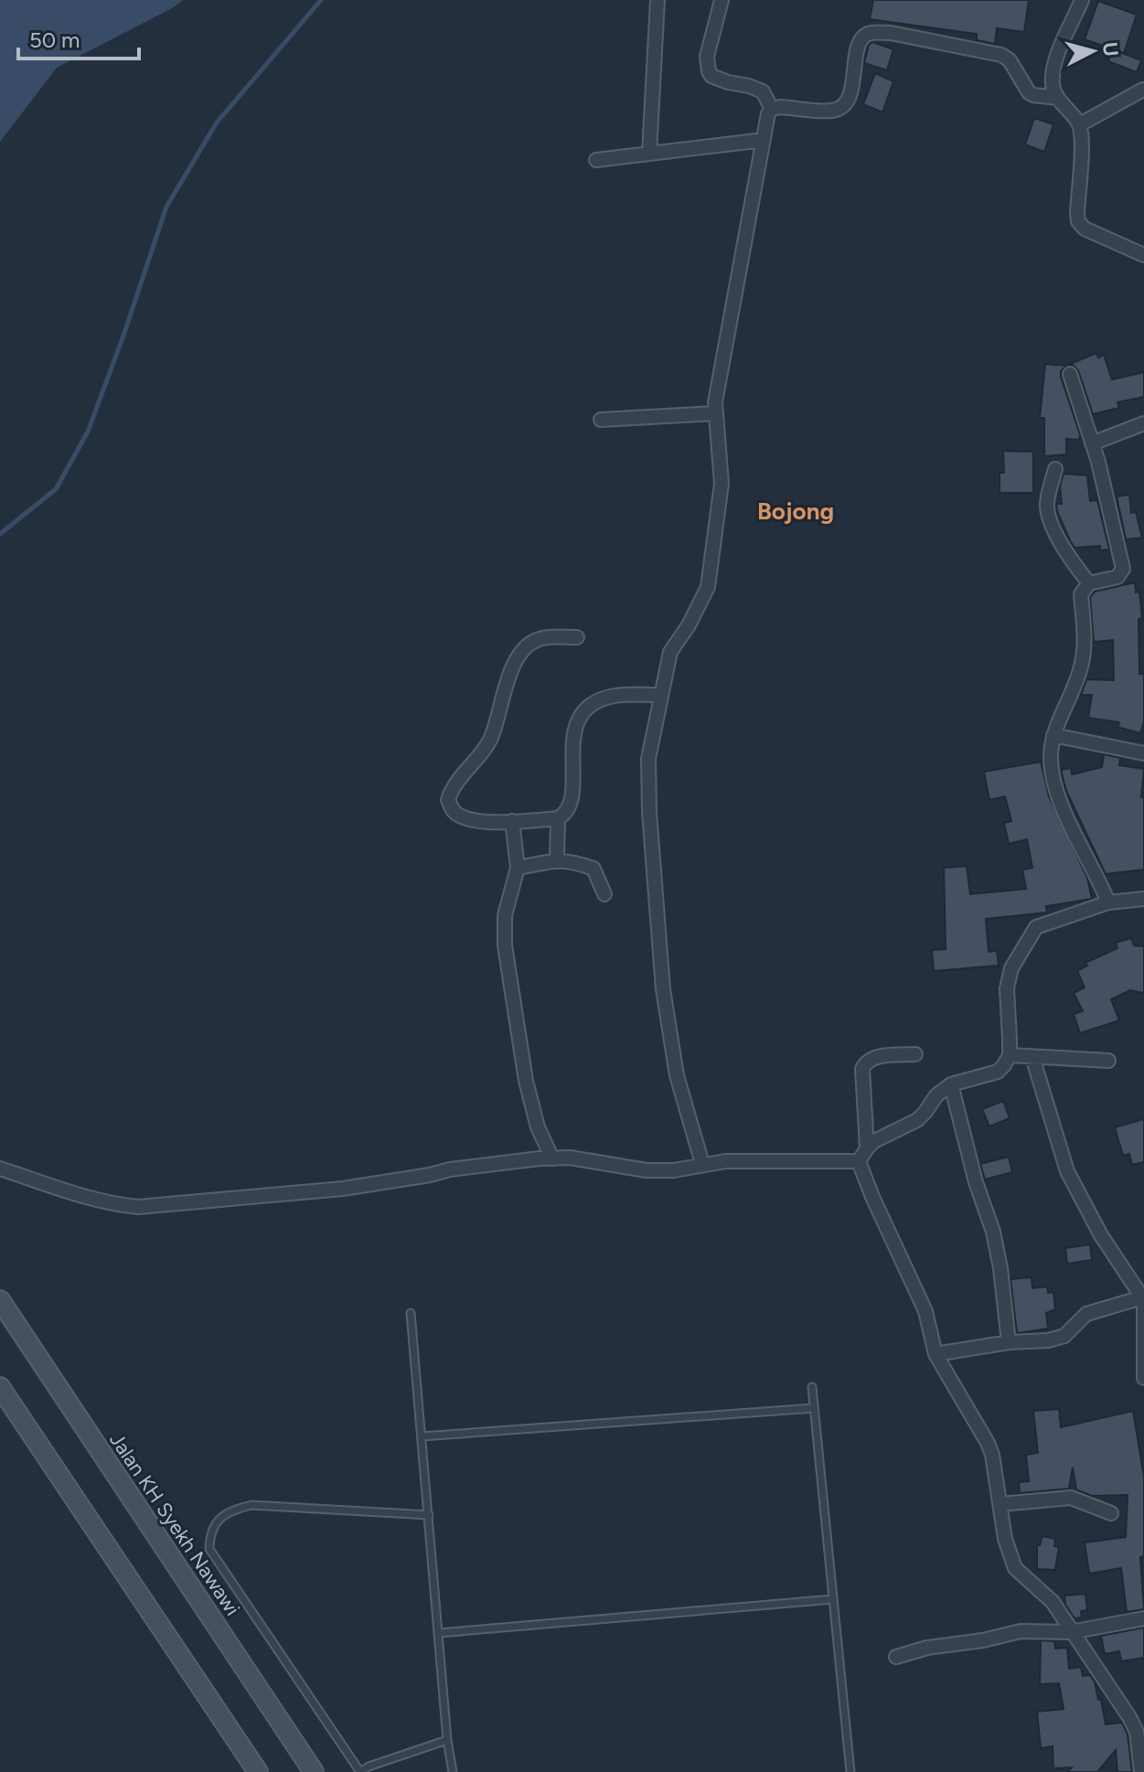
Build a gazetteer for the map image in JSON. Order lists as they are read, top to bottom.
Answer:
{
  "streets": {
    "main road": ["Jalan KH Syekh Nawawi"]
  },
  "districts": ["Bojong"],
  "scale_bar": "50 m",
  "north": "right"
}
